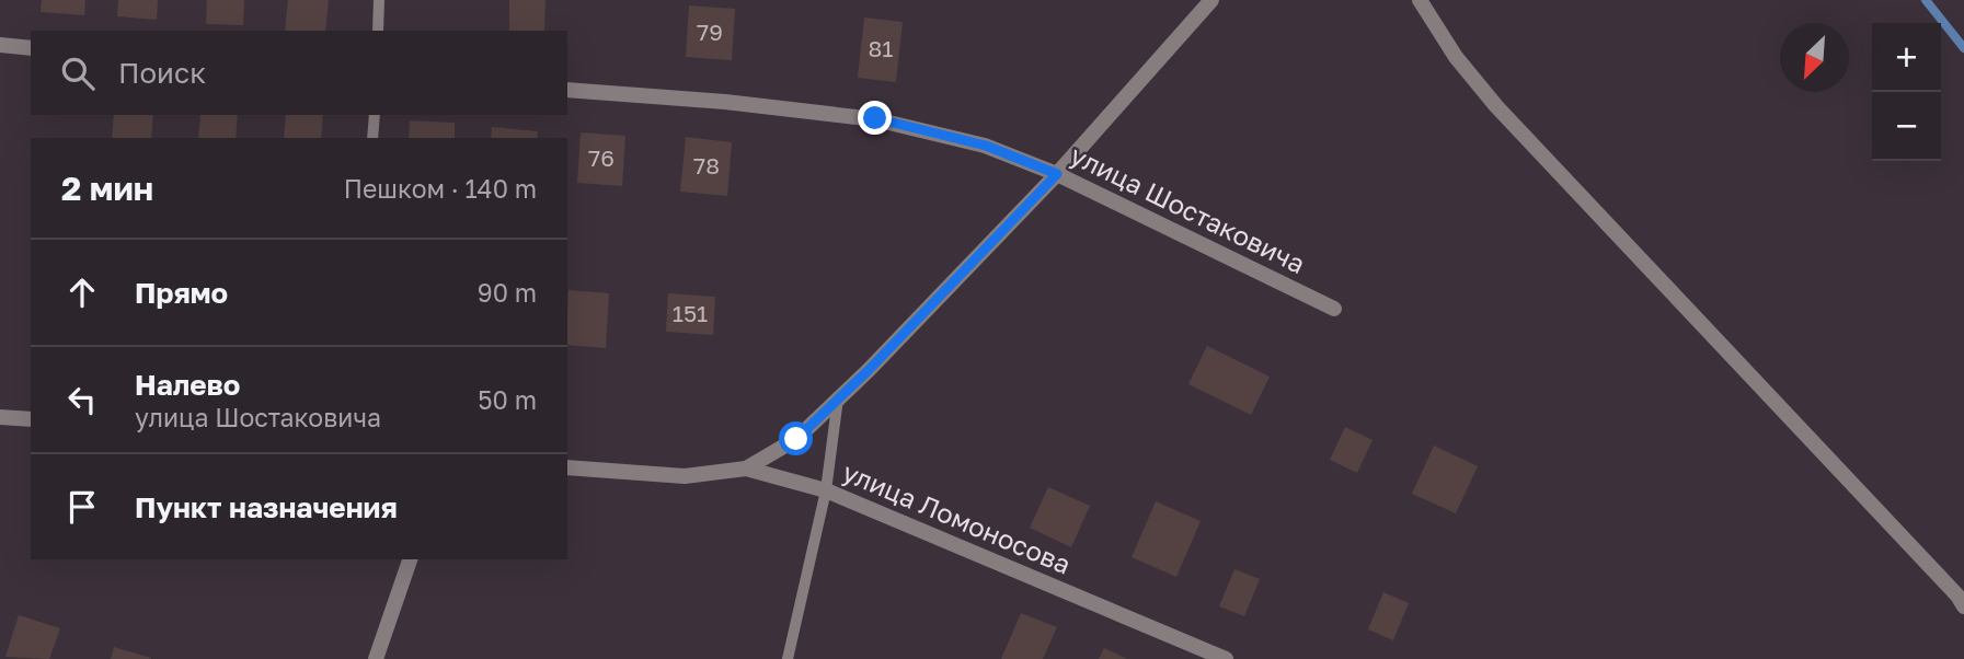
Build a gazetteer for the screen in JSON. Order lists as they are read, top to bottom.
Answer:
{
  "streets": {
    "street": ["улица Шостаковича", "улица Ломоносова"]
  },
  "house_numbers": [
    "79",
    "81",
    "76",
    "78",
    "151"
  ],
  "north": "bottom left",
  "page": {
    "map_buttons": ["+", "−"],
    "search": "Поиск",
    "heading": ["2 мин", "Пешком · 140 m"],
    "list": [
      ["Прямо", "90 m"],
      ["Налево", "улица Шостаковича", "50 m"],
      "Пункт назначения"
    ]
  }
}
